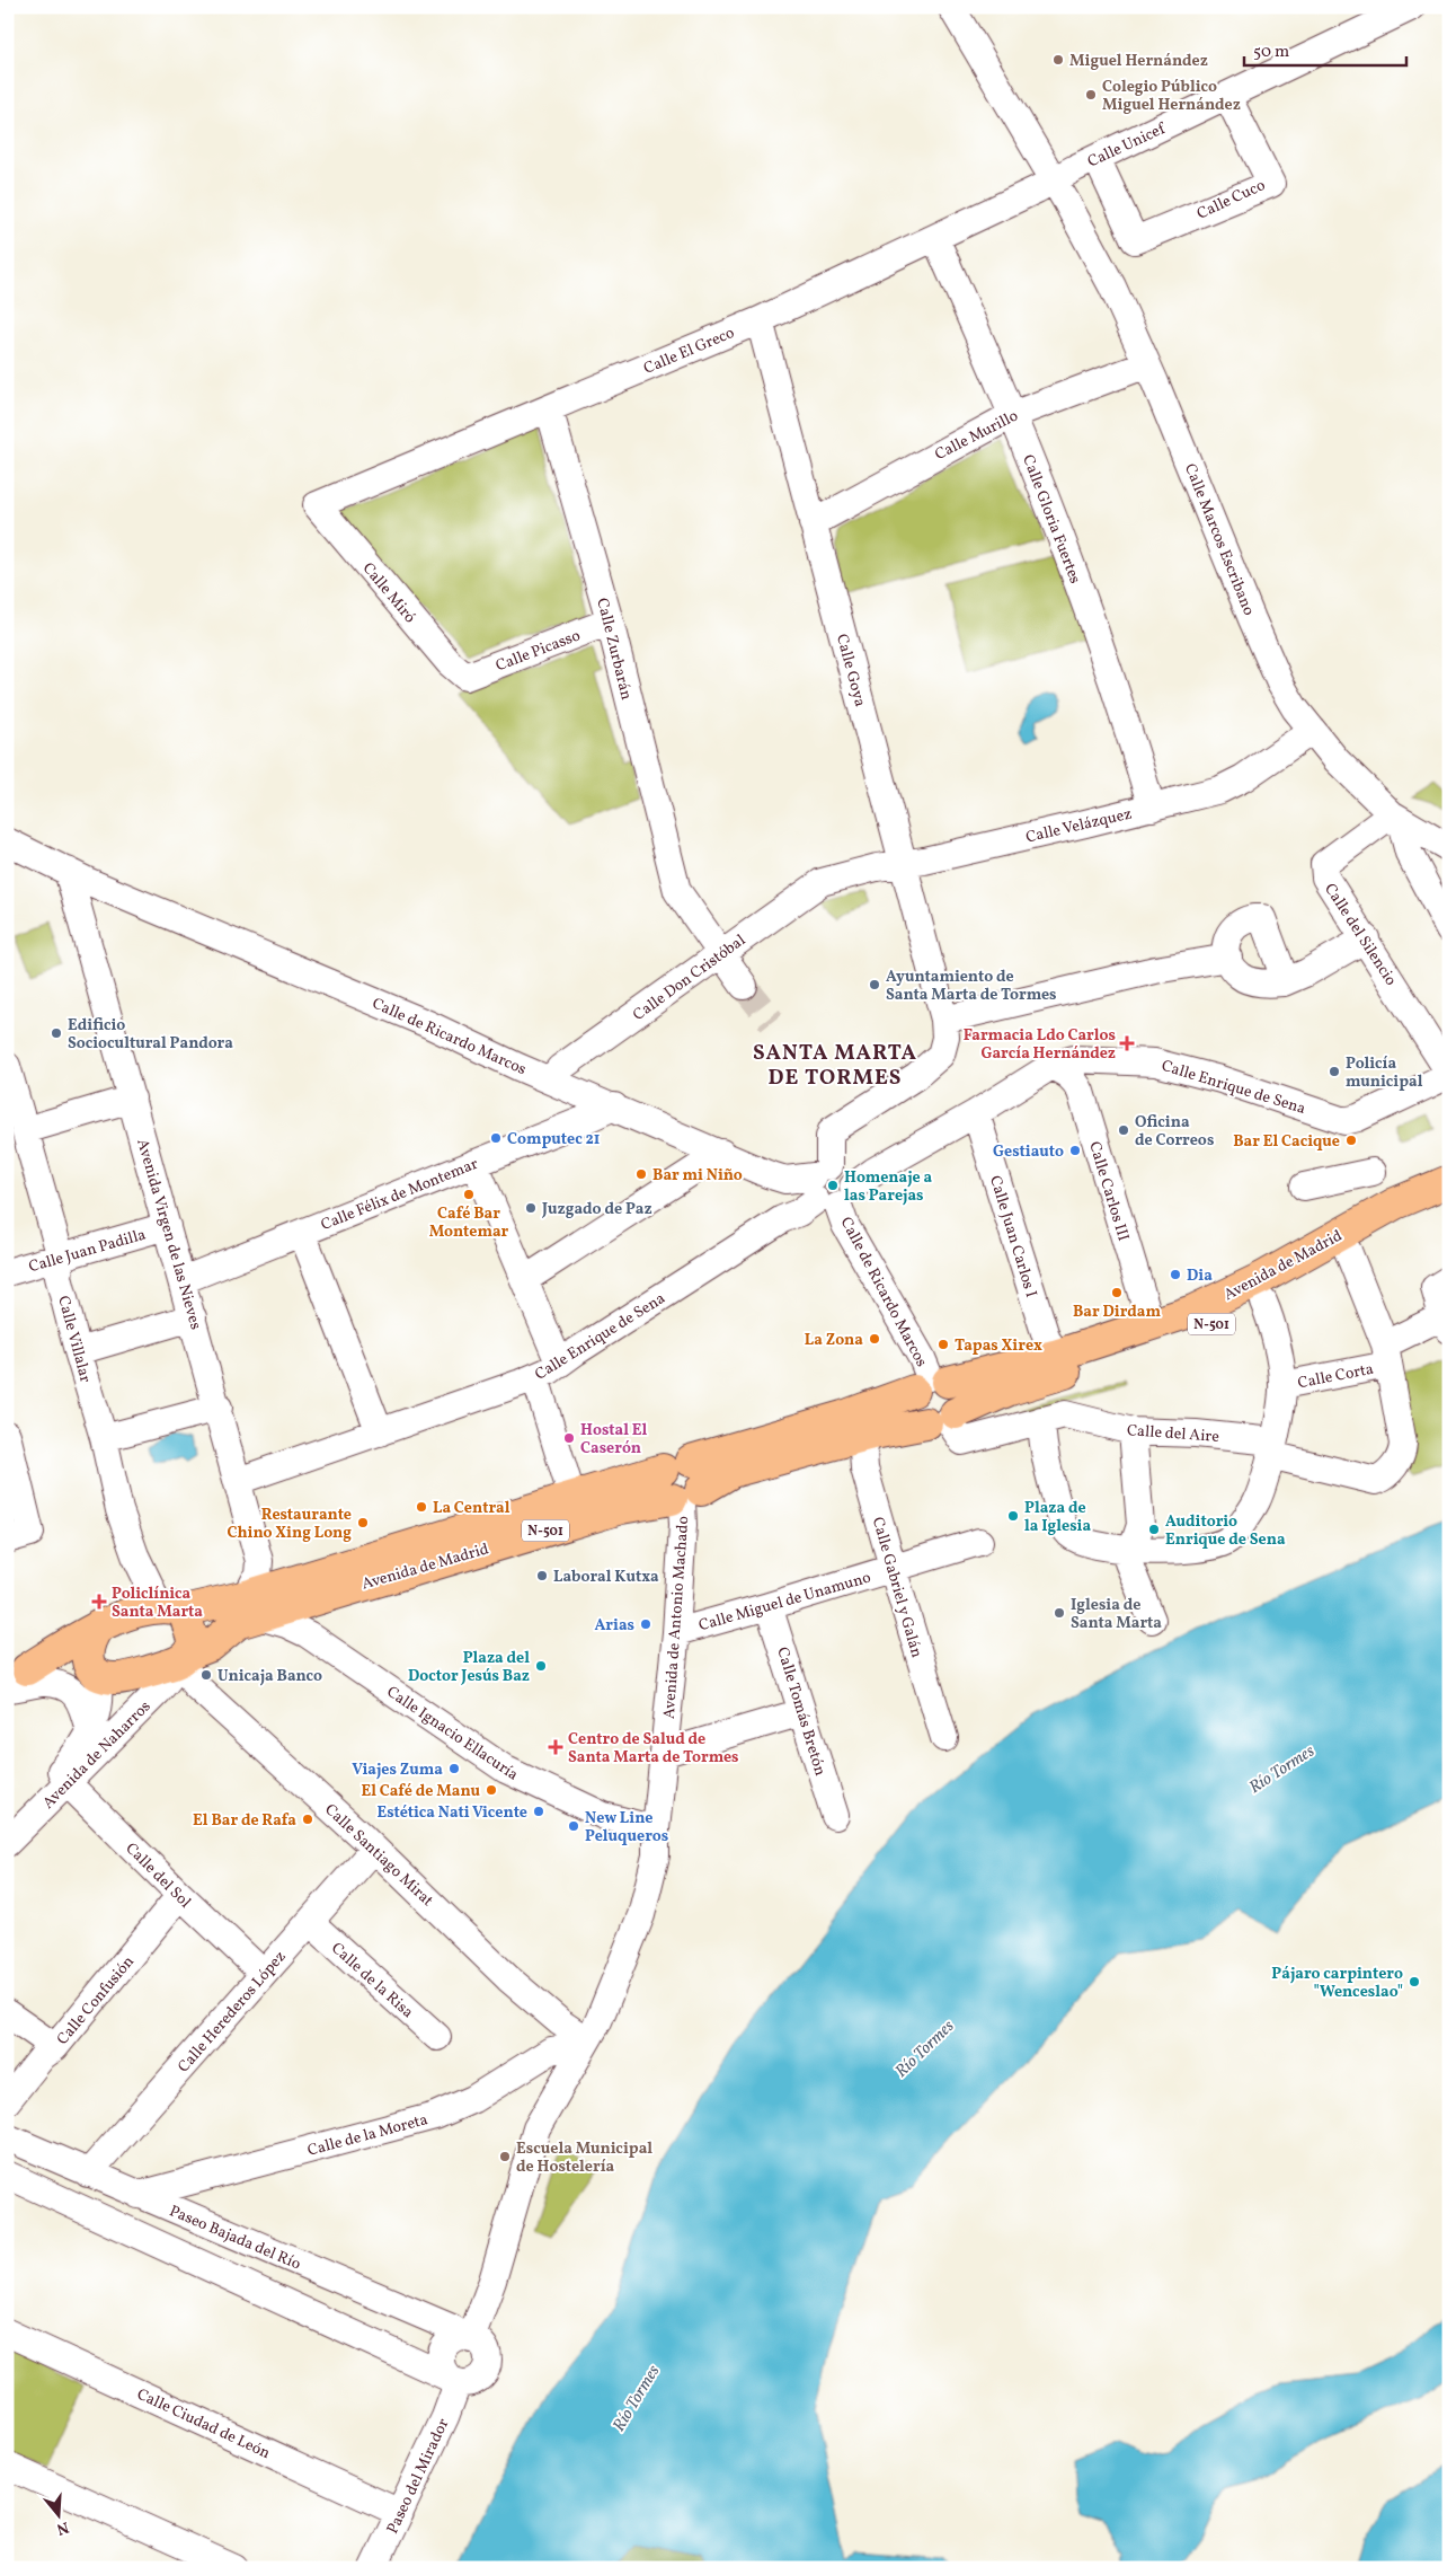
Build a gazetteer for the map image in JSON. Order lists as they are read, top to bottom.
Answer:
{
  "streets": {
    "highway": ["Avenida de Madrid", "N-501"],
    "street": [
      "Calle Unicef",
      "Calle Cuco",
      "Calle El Greco",
      "Calle Murillo",
      "Calle Gloria Fuertes",
      "Calle Marcos Escribano",
      "Calle Miró",
      "Calle Zurbarán",
      "Calle Picasso",
      "Calle Goya",
      "Calle Velázquez",
      "Calle del Silencio",
      "Calle Don Cristóbal",
      "Calle de Ricardo Marcos",
      "Calle Enrique de Sena",
      "Calle Carlos III",
      "Calle Félix de Montemar",
      "Avenida Virgen de las Nieves",
      "Calle Juan Carlos I",
      "Calle Juan Padilla",
      "Calle Villalar",
      "Calle Corta",
      "Calle del Aire",
      "Calle Gabriel y Galán",
      "Calle Miguel de Unamuno",
      "Avenida de Antonio Machado",
      "Calle Tomás Bretón",
      "Calle Ignacio Ellacuría",
      "Avenida de Naharros",
      "Calle Santiago Mirat",
      "Calle del Sol",
      "Calle de la Risa",
      "Calle Confusión",
      "Calle Herederos López",
      "Calle de la Moreta",
      "Paseo Bajada del Río",
      "Calle Ciudad de León",
      "Paseo del Mirador"
    ]
  },
  "crossings": [
    ["Calle Unicef", "Calle Cuco"],
    ["Calle Unicef", "Calle El Greco"],
    ["Calle Unicef", "Calle Marcos Escribano"],
    ["Calle El Greco", "Calle Gloria Fuertes"],
    ["Calle El Greco", "Calle Marcos Escribano"],
    ["Calle El Greco", "Calle Miró"],
    ["Calle El Greco", "Calle Zurbarán"],
    ["Calle El Greco", "Calle Goya"],
    ["Calle Murillo", "Calle Gloria Fuertes"],
    ["Calle Murillo", "Calle Marcos Escribano"],
    ["Calle Murillo", "Calle Goya"],
    ["Calle Gloria Fuertes", "Calle Velázquez"],
    ["Calle Marcos Escribano", "Calle Velázquez"],
    ["Calle Marcos Escribano", "Calle del Silencio"],
    ["Calle Miró", "Calle Picasso"],
    ["Calle Zurbarán", "Calle Picasso"],
    ["Calle Zurbarán", "Calle Don Cristóbal"],
    ["Calle Goya", "Calle Velázquez"],
    ["Calle Goya", "Calle de Ricardo Marcos"],
    ["Calle Goya", "Calle Enrique de Sena"],
    ["Calle Velázquez", "Calle Don Cristóbal"],
    ["Calle del Silencio", "Calle Enrique de Sena"],
    ["Calle Don Cristóbal", "Calle de Ricardo Marcos"],
    ["Calle de Ricardo Marcos", "Calle Enrique de Sena"],
    ["Calle de Ricardo Marcos", "Calle Félix de Montemar"],
    ["Calle de Ricardo Marcos", "Avenida Virgen de las Nieves"],
    ["Calle de Ricardo Marcos", "Avenida de Madrid"],
    ["Calle Enrique de Sena", "Calle Carlos III"],
    ["Calle Enrique de Sena", "Avenida Virgen de las Nieves"],
    ["Calle Enrique de Sena", "Calle Juan Carlos I"],
    ["Calle Carlos III", "Avenida de Madrid"],
    ["Calle Félix de Montemar", "Avenida Virgen de las Nieves"],
    ["Avenida Virgen de las Nieves", "Calle Juan Padilla"],
    ["Avenida Virgen de las Nieves", "Avenida de Madrid"],
    ["Avenida Virgen de las Nieves", "Calle Ignacio Ellacuría"],
    ["Calle Juan Carlos I", "Avenida de Madrid"],
    ["Calle Juan Padilla", "Calle Villalar"],
    ["Avenida de Madrid", "N-501"],
    ["Avenida de Madrid", "Calle Villalar"],
    ["Avenida de Madrid", "Calle Gabriel y Galán"],
    ["Avenida de Madrid", "Avenida de Antonio Machado"],
    ["Avenida de Madrid", "Calle Ignacio Ellacuría"],
    ["Avenida de Madrid", "Avenida de Naharros"],
    ["Avenida de Madrid", "Calle Santiago Mirat"],
    ["N-501", "Calle Villalar"],
    ["N-501", "Avenida de Naharros"],
    ["N-501", "Calle Santiago Mirat"],
    ["Calle Corta", "Calle del Aire"],
    ["Calle Gabriel y Galán", "Calle Miguel de Unamuno"],
    ["Calle Miguel de Unamuno", "Avenida de Antonio Machado"],
    ["Calle Miguel de Unamuno", "Calle Tomás Bretón"],
    ["Avenida de Antonio Machado", "Calle Ignacio Ellacuría"],
    ["Avenida de Antonio Machado", "Calle Santiago Mirat"],
    ["Avenida de Antonio Machado", "Calle de la Moreta"],
    ["Avenida de Antonio Machado", "Paseo Bajada del Río"],
    ["Avenida de Antonio Machado", "Paseo del Mirador"],
    ["Avenida de Naharros", "Calle Santiago Mirat"],
    ["Avenida de Naharros", "Calle del Sol"],
    ["Calle Santiago Mirat", "Calle Herederos López"],
    ["Calle Santiago Mirat", "Calle de la Moreta"],
    ["Calle del Sol", "Calle Confusión"],
    ["Calle del Sol", "Calle Herederos López"],
    ["Calle de la Risa", "Calle Herederos López"],
    ["Calle Herederos López", "Paseo Bajada del Río"],
    ["Calle de la Moreta", "Paseo Bajada del Río"],
    ["Paseo Bajada del Río", "Paseo del Mirador"],
    ["Calle Ciudad de León", "Paseo del Mirador"]
  ],
  "districts": ["SANTA MARTA DE TORMES"],
  "water": ["Río Tormes"],
  "places": {
    "other": [
      "Miguel Hernández",
      "Colegio Público Miguel Hernández",
      "Ayuntamiento de Santa Marta de Tormes",
      "Edificio Sociocultural Pandora",
      "Policía municipal",
      "Oficina de Correos",
      "Computec 21",
      "Bar El Cacique",
      "Gestiauto",
      "Bar mi Niño",
      "Homenaje a las Parejas",
      "Café Bar Montemar",
      "Juzgado de Paz",
      "Dia",
      "Bar Dirdam",
      "La Zona",
      "Tapas Xirex",
      "Hostal El Caserón",
      "La Central",
      "Plaza de la Iglesia",
      "Restaurante Chino Xing Long",
      "Auditorio Enrique de Sena",
      "Laboral Kutxa",
      "Iglesia de Santa Marta",
      "Arias",
      "Plaza del Doctor Jesús Baz",
      "Unicaja Banco",
      "Viajes Zuma",
      "El Café de Manu",
      "Estética Nati Vicente",
      "El Bar de Rafa",
      "New Line Peluqueros",
      "Pájaro carpintero \"Wenceslao\"",
      "Escuela Municipal de Hostelería"
    ],
    "health": ["Farmacia Ldo Carlos García Hernández", "Policlínica Santa Marta", "Centro de Salud de Santa Marta de Tormes"]
  },
  "scale_bar": "50 m",
  "north": "bottom"
}
